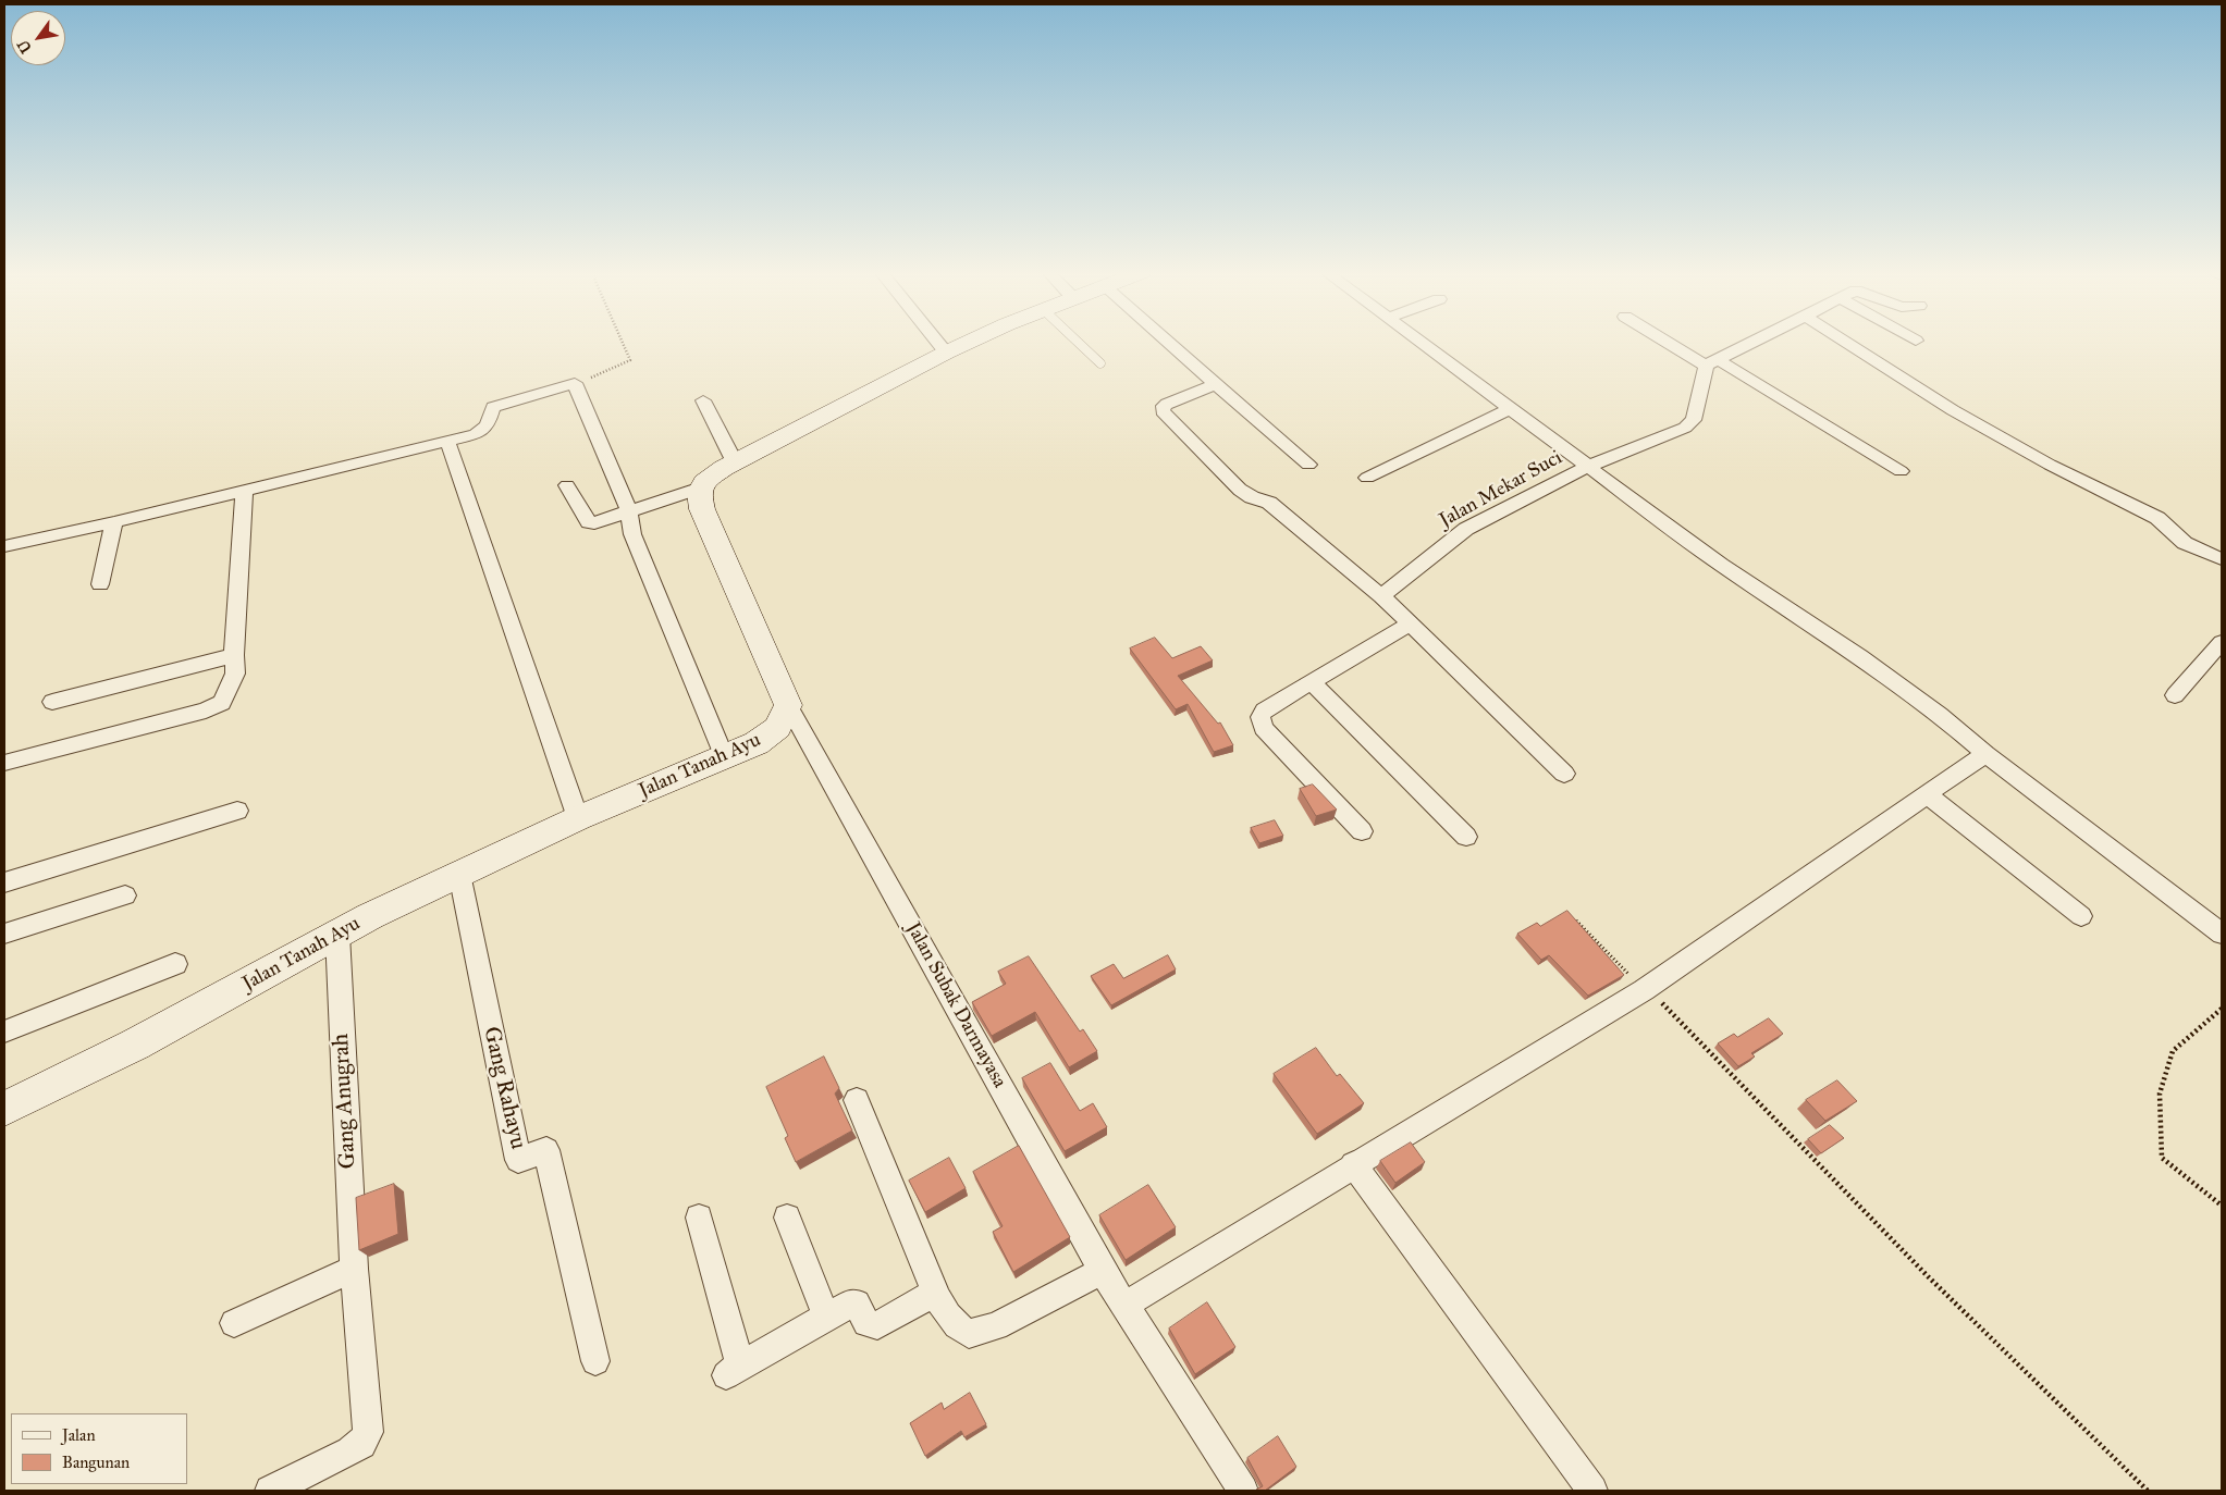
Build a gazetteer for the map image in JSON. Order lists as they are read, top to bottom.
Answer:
{
  "streets": {
    "street": [
      "Jalan Mekar Suci",
      "Jalan Tanah Ayu",
      "Jalan Subak Darmayasa",
      "Gang Rahayu",
      "Gang Anugrah"
    ]
  },
  "crossings": [
    ["Jalan Tanah Ayu", "Jalan Subak Darmayasa"],
    ["Jalan Tanah Ayu", "Gang Rahayu"],
    ["Jalan Tanah Ayu", "Gang Anugrah"]
  ],
  "legend": ["Jalan", "Bangunan"],
  "north": "bottom left"
}
